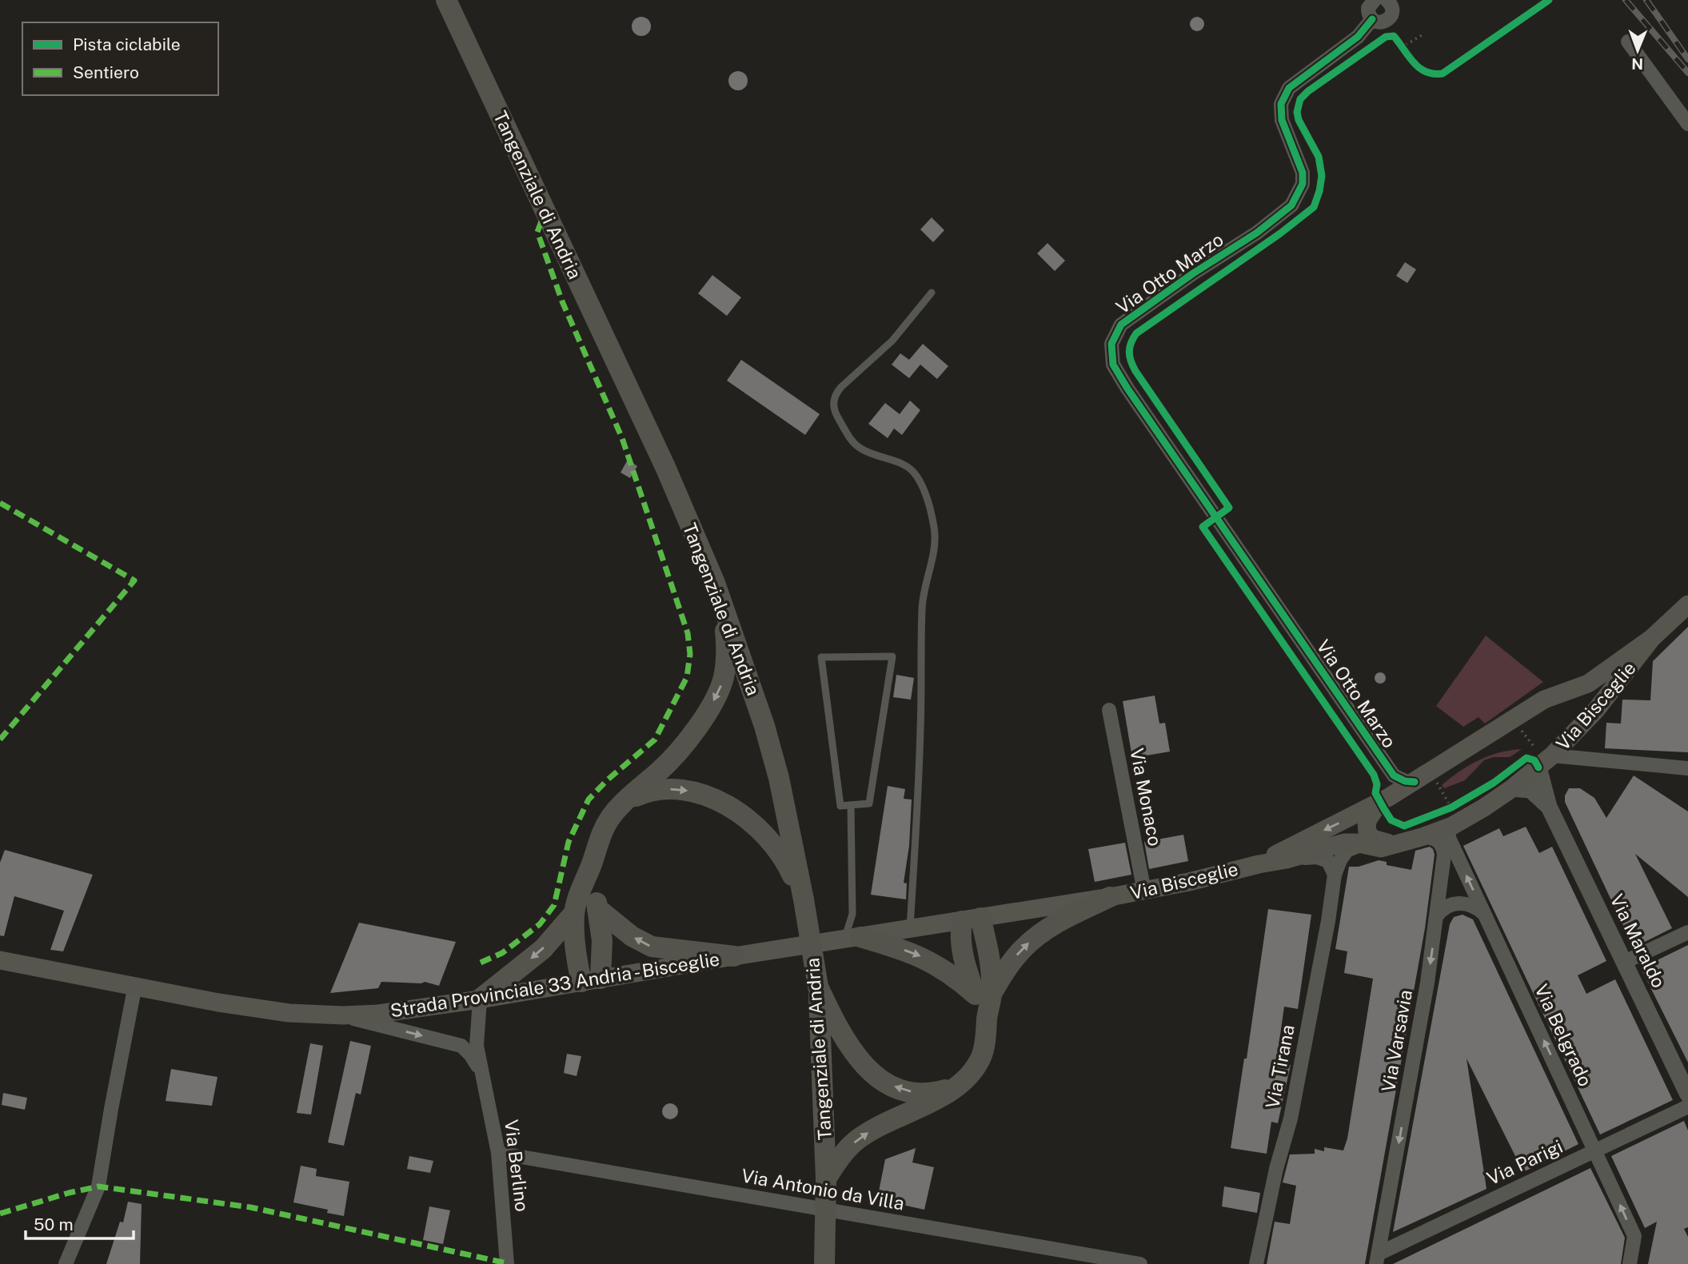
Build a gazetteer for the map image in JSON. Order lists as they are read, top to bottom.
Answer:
{
  "streets": {
    "main road": ["Tangenziale di Andria", "Via Bisceglie", "Strada Provinciale 33 Andria - Bisceglie"],
    "street": [
      "Via Otto Marzo",
      "Via Monaco",
      "Via Maraldo",
      "Via Belgrado",
      "Via Varsavia",
      "Via Tirana",
      "Via Parigi",
      "Via Berlino",
      "Via Antonio da Villa"
    ]
  },
  "crossings": [
    ["Via Bisceglie", "Via Monaco"],
    ["Via Bisceglie", "Via Maraldo"],
    ["Via Bisceglie", "Strada Provinciale 33 Andria - Bisceglie"],
    ["Via Bisceglie", "Via Belgrado"],
    ["Via Bisceglie", "Via Varsavia"],
    ["Via Bisceglie", "Via Tirana"],
    ["Strada Provinciale 33 Andria - Bisceglie", "Via Berlino"],
    ["Via Belgrado", "Via Parigi"],
    ["Via Varsavia", "Via Parigi"],
    ["Via Berlino", "Via Antonio da Villa"]
  ],
  "one_way": ["Via Belgrado", "Via Varsavia", "Via Berlino"],
  "legend": ["Pista ciclabile", "Sentiero"],
  "scale_bar": "50 m",
  "north": "bottom"
}
